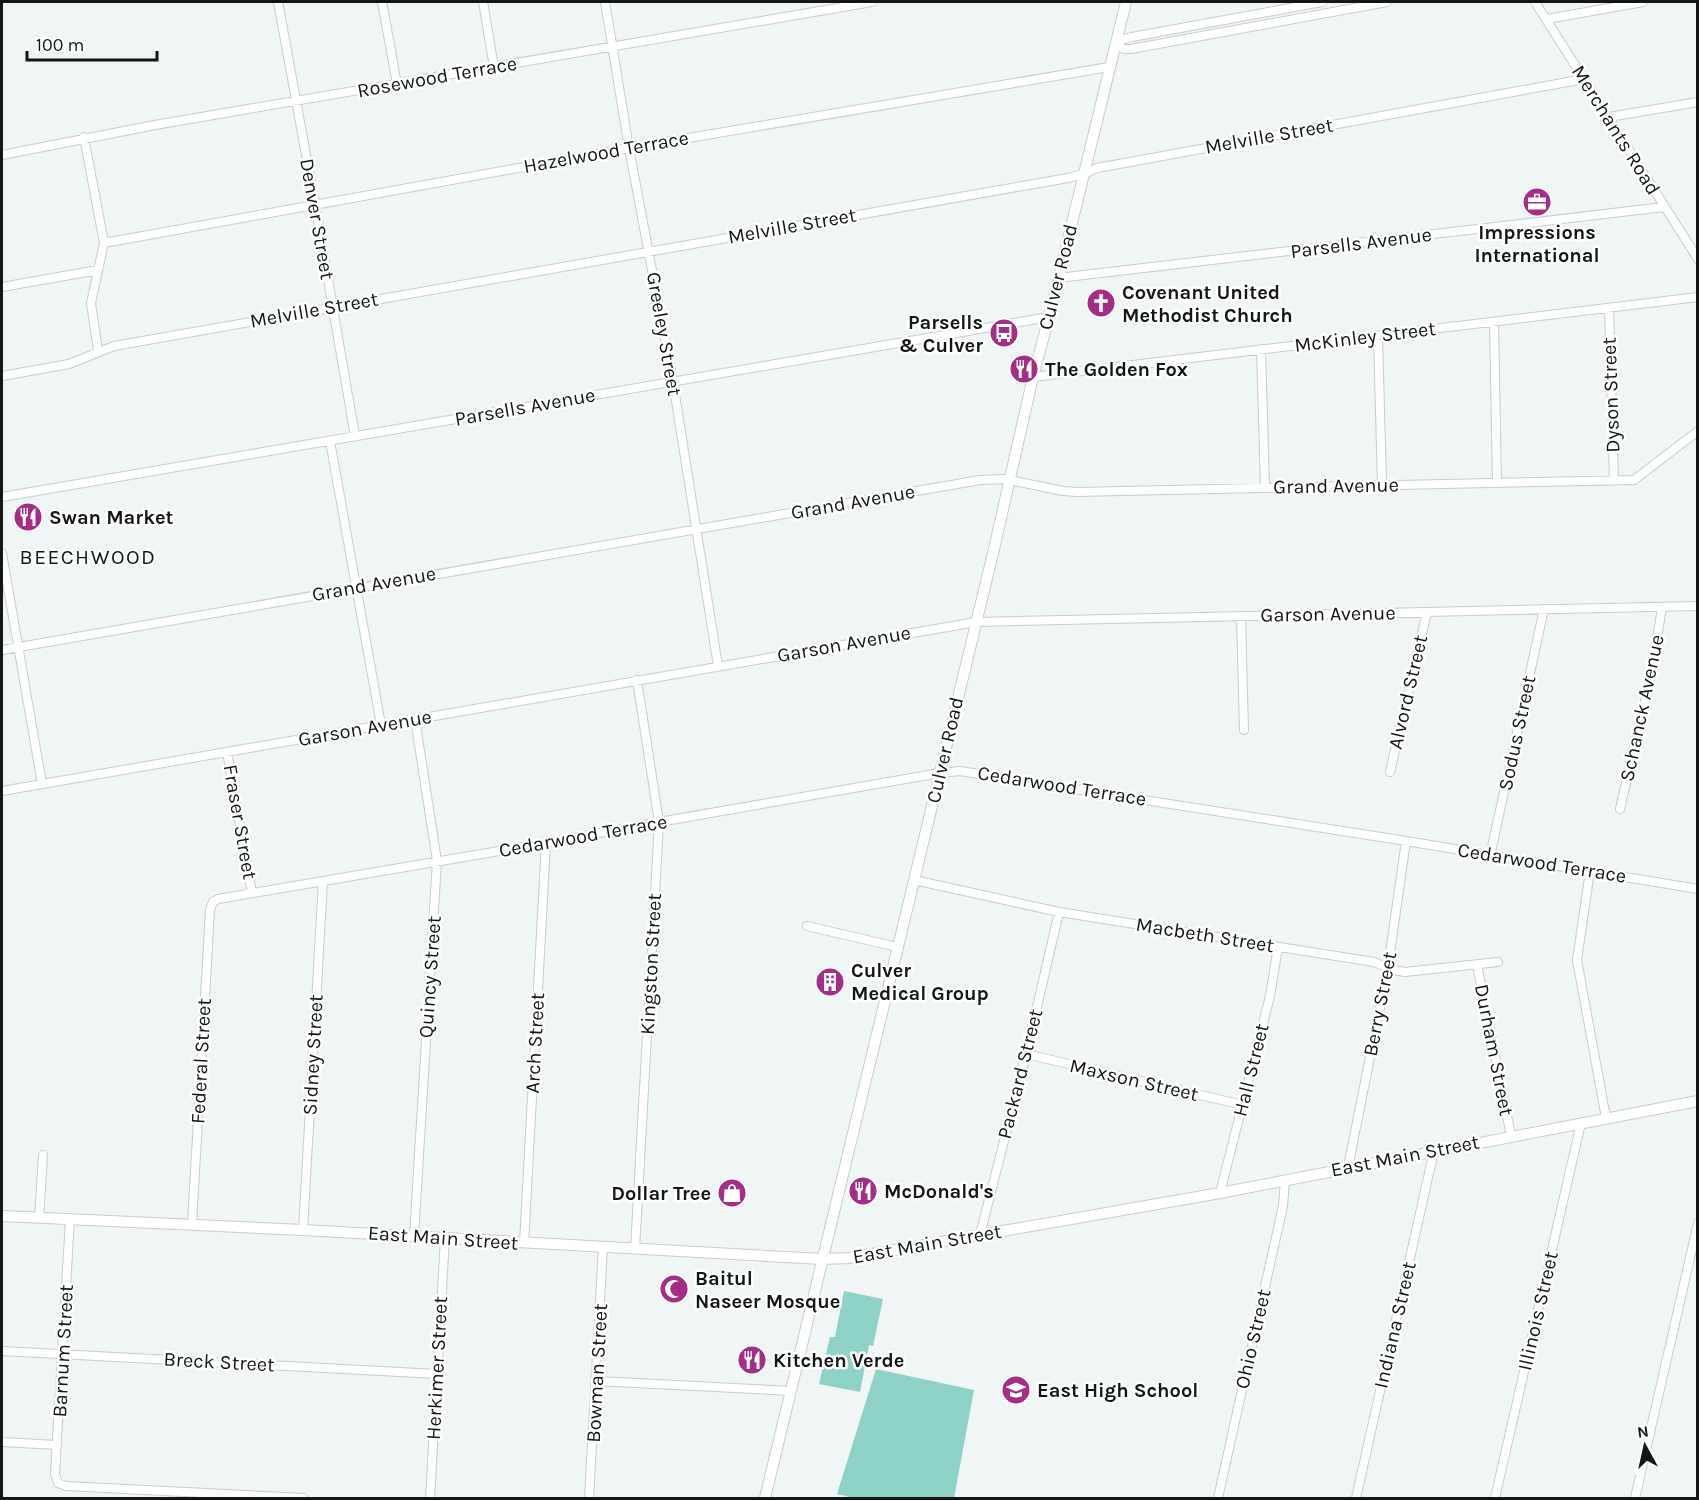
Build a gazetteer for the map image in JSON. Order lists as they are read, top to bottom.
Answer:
{
  "streets": {
    "main road": ["Culver Road", "East Main Street"],
    "street": [
      "Rosewood Terrace",
      "Merchants Road",
      "Melville Street",
      "Hazelwood Terrace",
      "Denver Street",
      "Parsells Avenue",
      "Greeley Street",
      "McKinley Street",
      "Dyson Street",
      "Grand Avenue",
      "Garson Avenue",
      "Alvord Street",
      "Schanck Avenue",
      "Sodus Street",
      "Cedarwood Terrace",
      "Fraser Street",
      "Macbeth Street",
      "Kingston Street",
      "Quincy Street",
      "Berry Street",
      "Arch Street",
      "Durham Street",
      "Sidney Street",
      "Federal Street",
      "Hall Street",
      "Packard Street",
      "Maxson Street",
      "Illinois Street",
      "Indiana Street",
      "Ohio Street",
      "Barnum Street",
      "Breck Street",
      "Herkimer Street",
      "Bowman Street"
    ]
  },
  "crossings": [
    ["Rosewood Terrace", "Denver Street"],
    ["Rosewood Terrace", "Greeley Street"],
    ["Merchants Road", "Melville Street"],
    ["Merchants Road", "Parsells Avenue"],
    ["Melville Street", "Denver Street"],
    ["Melville Street", "Culver Road"],
    ["Melville Street", "Greeley Street"],
    ["Hazelwood Terrace", "Denver Street"],
    ["Hazelwood Terrace", "Culver Road"],
    ["Hazelwood Terrace", "Greeley Street"],
    ["Denver Street", "Parsells Avenue"],
    ["Parsells Avenue", "Culver Road"],
    ["Parsells Avenue", "Greeley Street"],
    ["Culver Road", "McKinley Street"],
    ["Culver Road", "Grand Avenue"],
    ["Culver Road", "Garson Avenue"],
    ["Culver Road", "Cedarwood Terrace"],
    ["Culver Road", "Macbeth Street"],
    ["Culver Road", "East Main Street"],
    ["Greeley Street", "Grand Avenue"],
    ["Greeley Street", "Garson Avenue"],
    ["McKinley Street", "Dyson Street"],
    ["Dyson Street", "Grand Avenue"],
    ["Garson Avenue", "Alvord Street"],
    ["Garson Avenue", "Schanck Avenue"],
    ["Garson Avenue", "Sodus Street"],
    ["Garson Avenue", "Fraser Street"],
    ["Garson Avenue", "Kingston Street"],
    ["Garson Avenue", "Quincy Street"],
    ["Sodus Street", "Cedarwood Terrace"],
    ["Cedarwood Terrace", "Fraser Street"],
    ["Cedarwood Terrace", "Kingston Street"],
    ["Cedarwood Terrace", "Quincy Street"],
    ["Cedarwood Terrace", "Berry Street"],
    ["Cedarwood Terrace", "Arch Street"],
    ["Cedarwood Terrace", "Sidney Street"],
    ["Cedarwood Terrace", "Federal Street"],
    ["Macbeth Street", "Berry Street"],
    ["Macbeth Street", "Durham Street"],
    ["Macbeth Street", "Hall Street"],
    ["Macbeth Street", "Packard Street"],
    ["Kingston Street", "East Main Street"],
    ["Quincy Street", "East Main Street"],
    ["Berry Street", "East Main Street"],
    ["Arch Street", "East Main Street"],
    ["Durham Street", "East Main Street"],
    ["Sidney Street", "East Main Street"],
    ["Federal Street", "East Main Street"],
    ["Hall Street", "Maxson Street"],
    ["Hall Street", "East Main Street"],
    ["Packard Street", "Maxson Street"],
    ["Packard Street", "East Main Street"],
    ["East Main Street", "Illinois Street"],
    ["East Main Street", "Indiana Street"],
    ["East Main Street", "Ohio Street"],
    ["East Main Street", "Barnum Street"],
    ["East Main Street", "Herkimer Street"],
    ["East Main Street", "Bowman Street"],
    ["Barnum Street", "Breck Street"],
    ["Breck Street", "Herkimer Street"]
  ],
  "districts": ["BEECHWOOD"],
  "places": {
    "office": ["Impressions International"],
    "church": ["Covenant United Methodist Church"],
    "bus stop": ["Parsells & Culver"],
    "restaurant": [
      "The Golden Fox",
      "Swan Market",
      "McDonald's",
      "Kitchen Verde"
    ],
    "building": ["Culver Medical Group"],
    "shop": ["Dollar Tree"],
    "mosque": ["Baitul Naseer Mosque"],
    "school or university": ["East High School"]
  },
  "scale_bar": "100 m",
  "north": "top"
}
